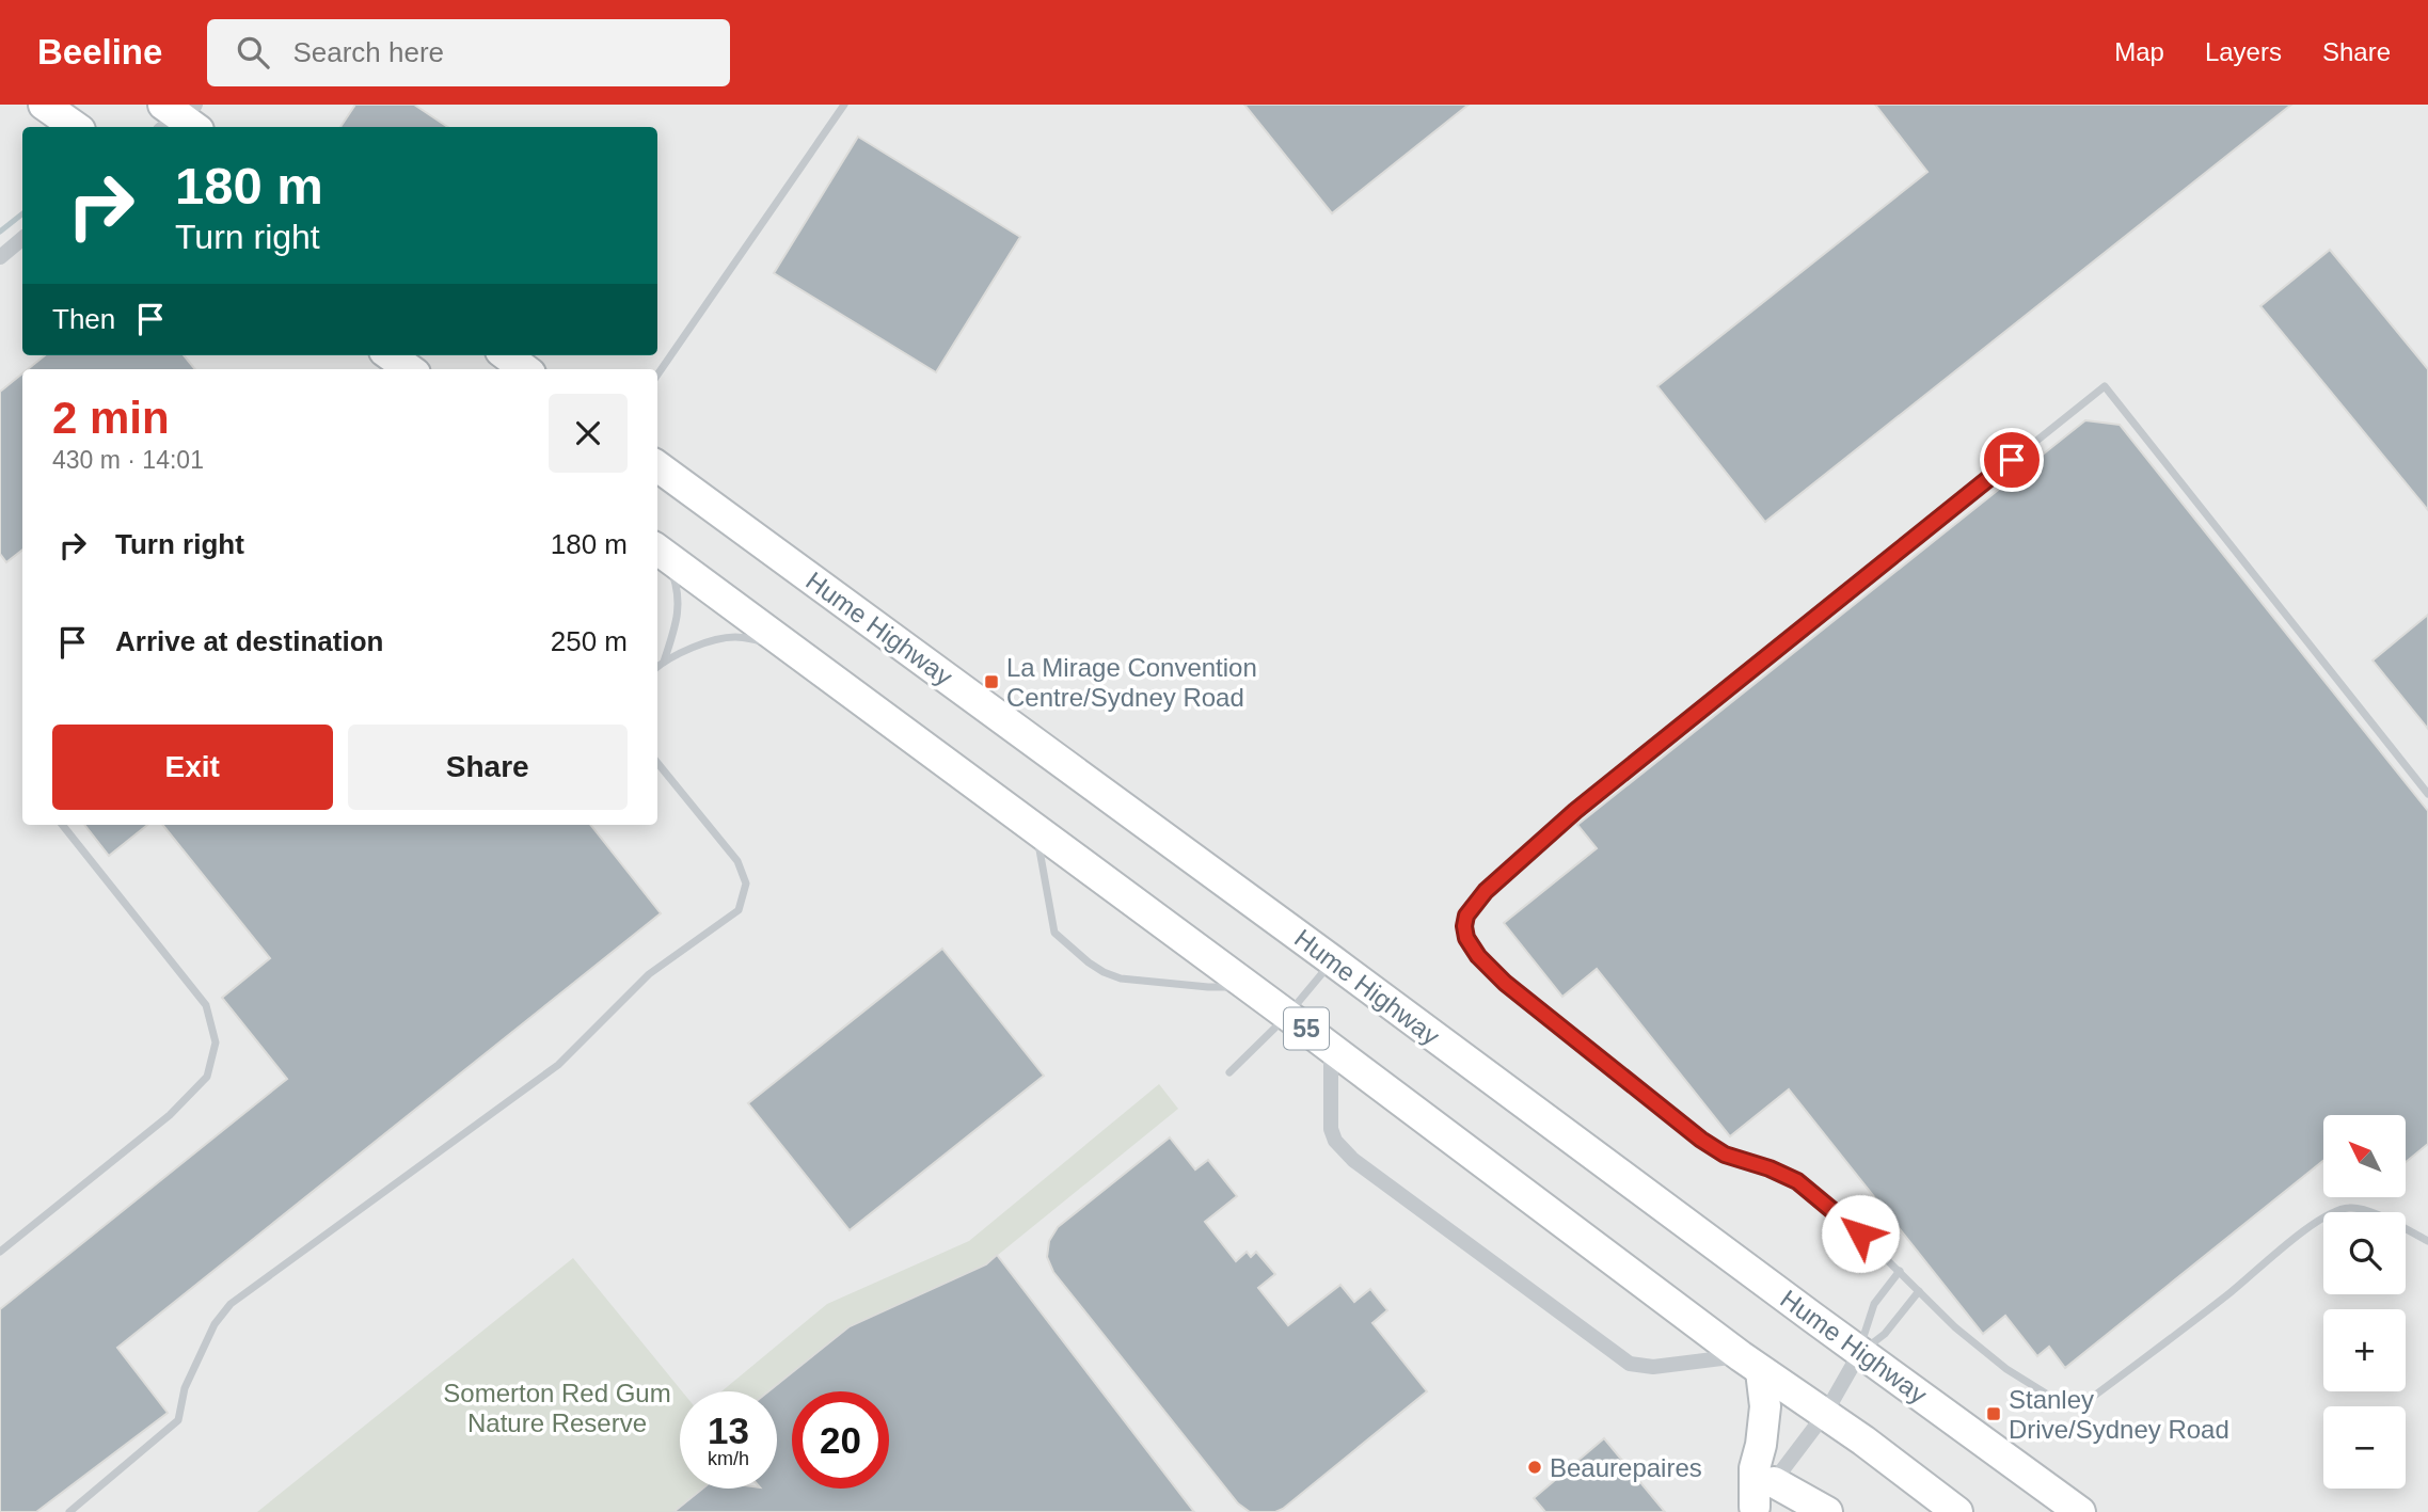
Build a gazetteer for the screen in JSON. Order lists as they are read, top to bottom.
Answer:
{
  "streets": {
    "highway": ["Hume Highway", "55"]
  },
  "parks": ["Somerton Red Gum Nature Reserve"],
  "places": {
    "transit": ["La Mirage Convention Centre/Sydney Road", "Stanley Drive/Sydney Road"],
    "other": ["Beaurepaires"]
  },
  "north": "top left",
  "page": {
    "header": "Beeline",
    "search": "Search here",
    "nav": ["Map", "Layers", "Share"],
    "turn": ["180 m", "Turn right"],
    "then": "Then",
    "heading": ["2 min", "430 m · 14:01"],
    "list": [
      {
        "name": "Turn right",
        "value": "180 m"
      },
      {
        "name": "Arrive at destination",
        "value": "250 m"
      }
    ],
    "buttons": ["Exit", "Share"],
    "map_buttons": ["+", "−"],
    "speed": "13 km/h",
    "limit": "20"
  }
}
